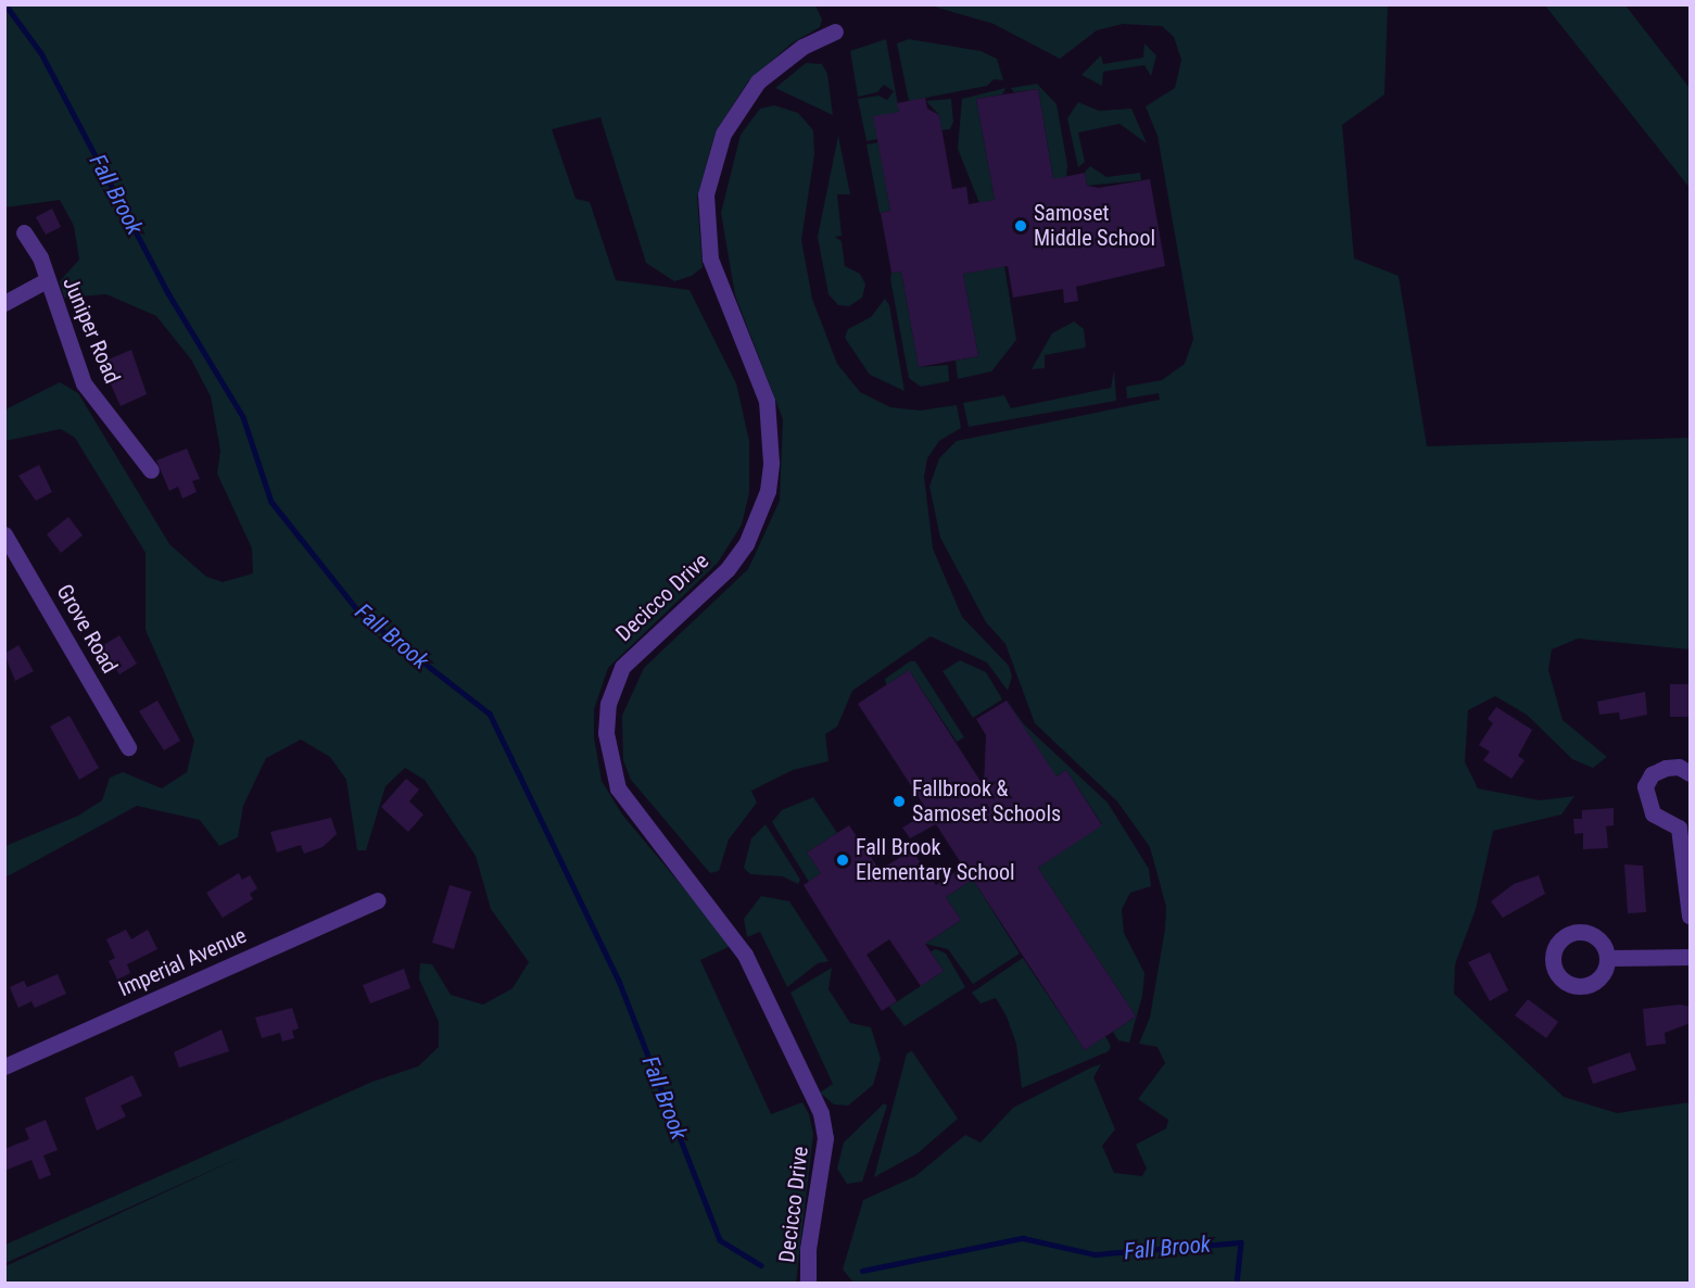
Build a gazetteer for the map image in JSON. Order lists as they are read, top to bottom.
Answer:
{
  "streets": {
    "street": [
      "Juniper Road",
      "Decicco Drive",
      "Grove Road",
      "Imperial Avenue"
    ]
  },
  "water": ["Fall Brook"],
  "places": ["Samoset Middle School", "Fallbrook & Samoset Schools", "Fall Brook Elementary School"]
}
